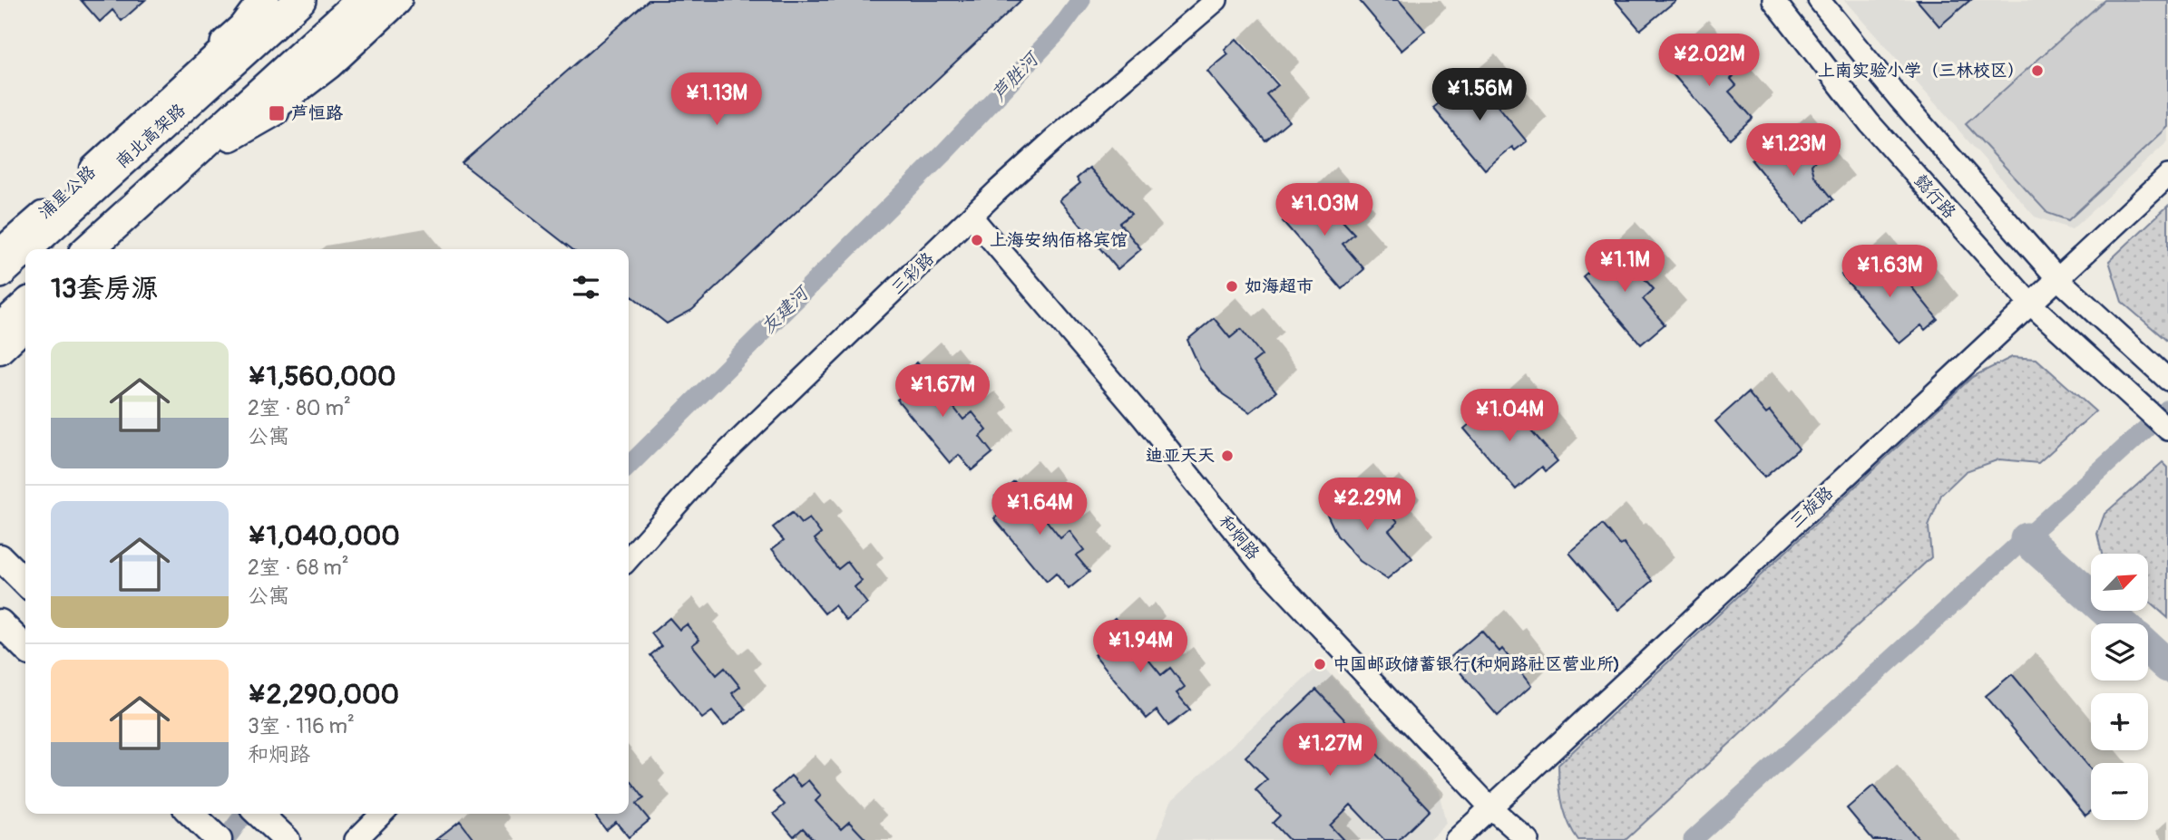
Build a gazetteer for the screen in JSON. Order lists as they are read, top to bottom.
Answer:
{
  "streets": {
    "highway": ["南北高架路"],
    "main road": ["浦星公路"],
    "street": [
      "懿行路",
      "三彩路",
      "三旋路",
      "和炯路"
    ]
  },
  "crossings": [
    ["懿行路", "三旋路"],
    ["三彩路", "和炯路"],
    ["三旋路", "和炯路"]
  ],
  "water": ["芦胜河", "友建河"],
  "places": {
    "other": [
      "上南实验小学（三林校区）",
      "上海安纳佰格宾馆",
      "如海超市",
      "迪亚天天",
      "中国邮政储蓄银行(和炯路社区营业所)"
    ],
    "transit": ["芦恒路"]
  },
  "north": "top right",
  "page": {
    "price": [
      "¥2.02M",
      "¥1.56M",
      "¥1.13M",
      "¥1.23M",
      "¥1.03M",
      "¥1.1M",
      "¥1.63M",
      "¥1.67M",
      "¥1.04M",
      "¥2.29M",
      "¥1.64M",
      "¥1.94M",
      "¥1.27M"
    ],
    "heading": "13套房源",
    "list": [
      {
        "name": "¥1,560,000",
        "note": "2室 · 80 m² · 公寓"
      },
      {
        "name": "¥1,040,000",
        "note": "2室 · 68 m² · 公寓"
      },
      {
        "name": "¥2,290,000",
        "note": "3室 · 116 m² · 和炯路"
      }
    ],
    "map_buttons": ["+", "−"]
  }
}
